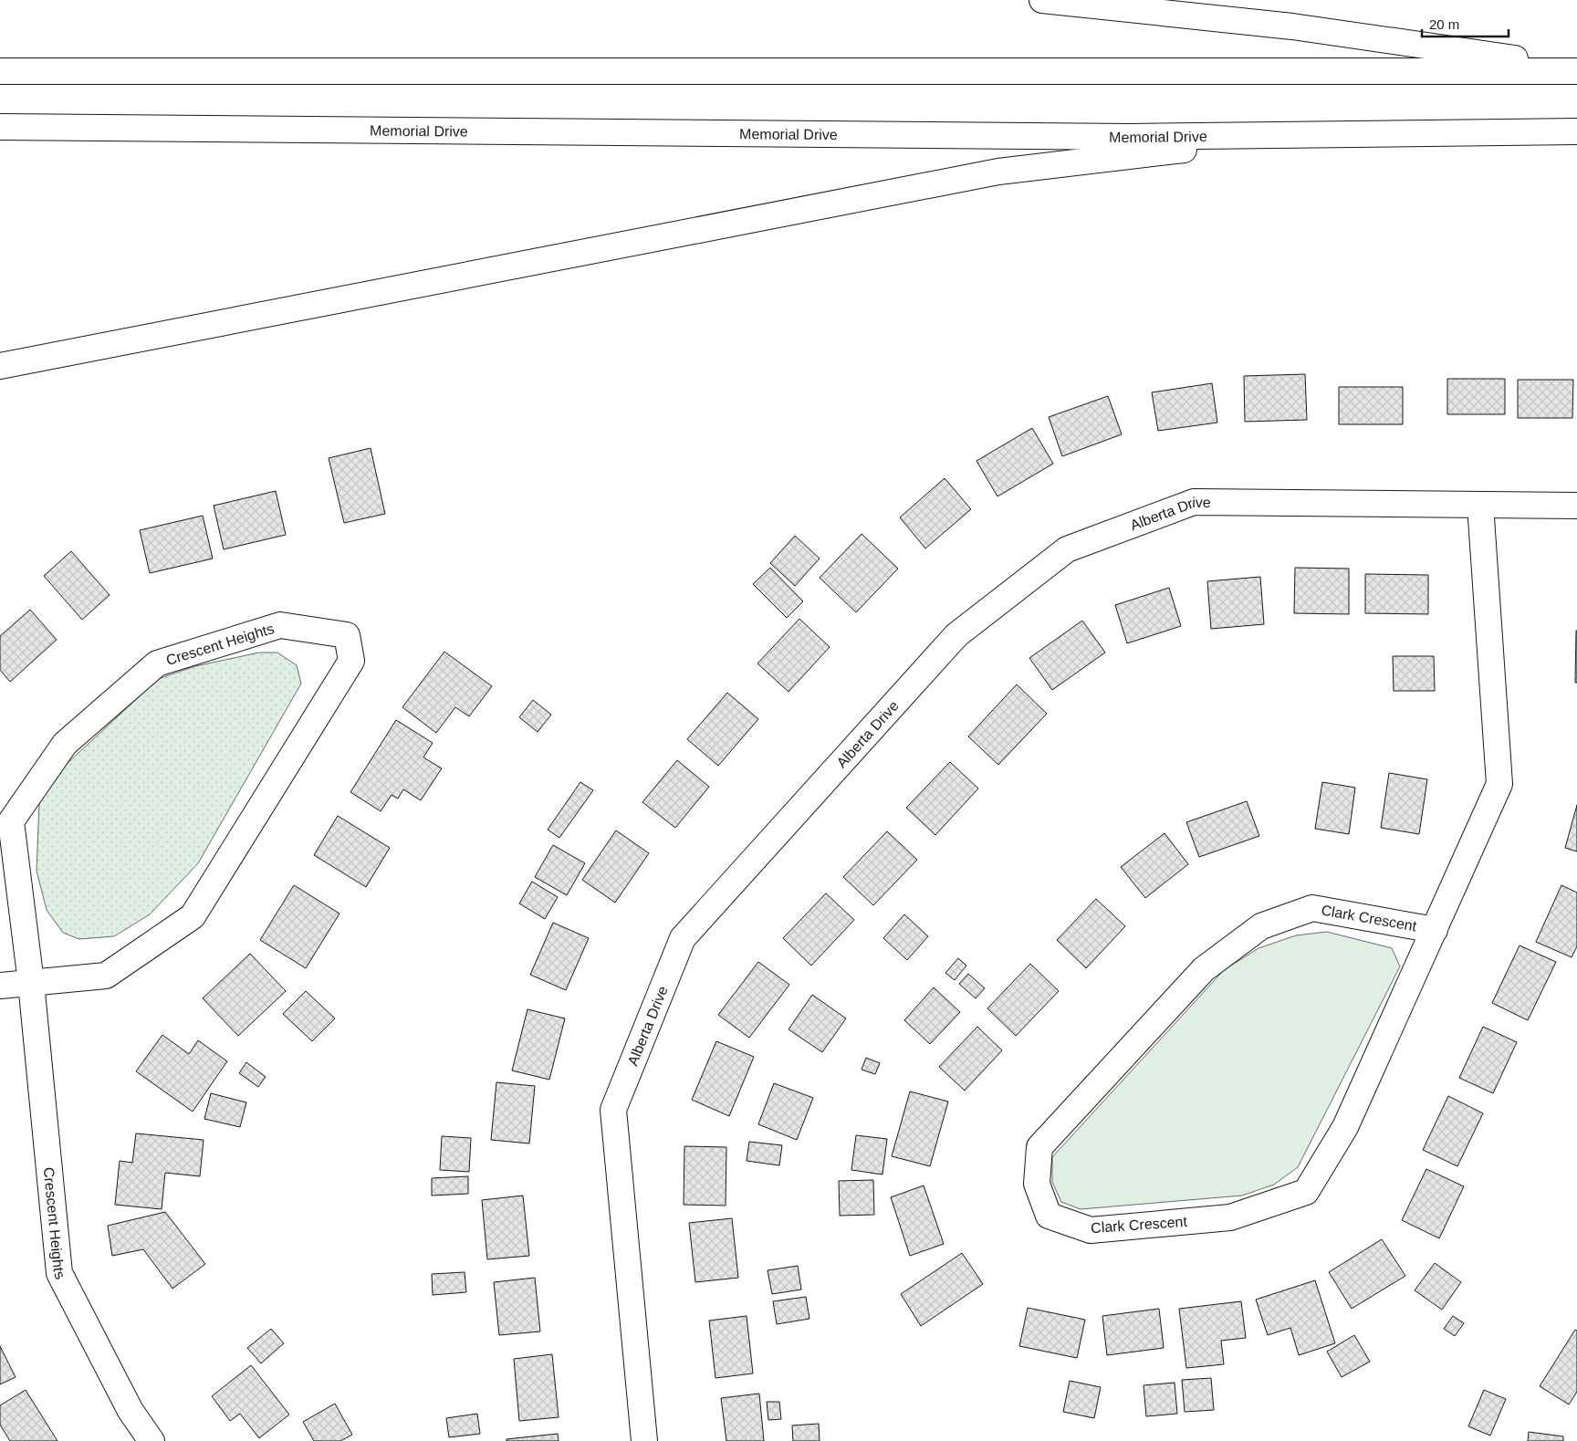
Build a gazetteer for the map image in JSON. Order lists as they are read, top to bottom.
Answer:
{
  "streets": {
    "main road": [
      "Memorial Drive",
      "Alberta Drive",
      "Crescent Heights",
      "Clark Crescent"
    ]
  },
  "crossings": [
    ["Alberta Drive", "Clark Crescent"]
  ],
  "scale_bar": "20 m"
}
